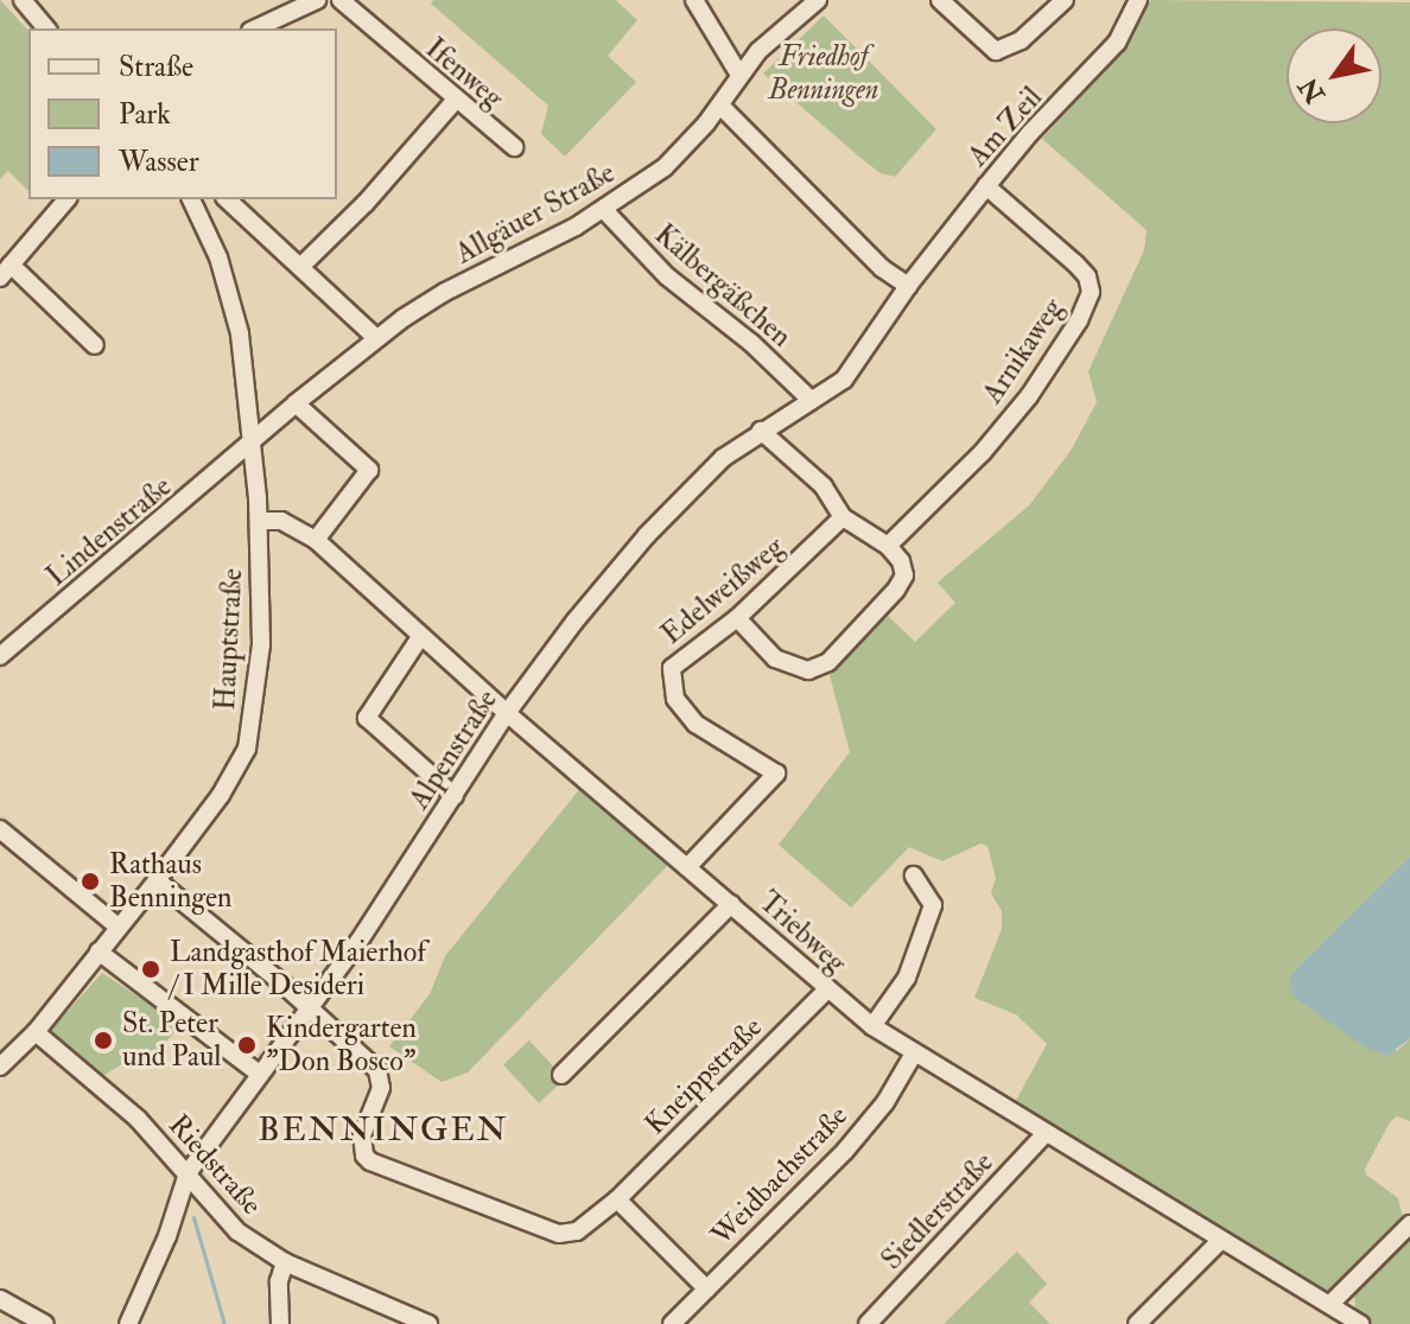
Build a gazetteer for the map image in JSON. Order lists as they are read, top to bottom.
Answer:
{
  "streets": {
    "street": [
      "Ifenweg",
      "Am Zeil",
      "Allgäuer Straße",
      "Kälbergäßchen",
      "Arnikaweg",
      "Lindenstraße",
      "Edelweißweg",
      "Hauptstraße",
      "Alpenstraße",
      "Triebweg",
      "Kneippstraße",
      "Riedstraße",
      "Weidbachstraße",
      "Siedlerstraße"
    ]
  },
  "crossings": [
    ["Am Zeil", "Kälbergäßchen"],
    ["Am Zeil", "Arnikaweg"],
    ["Am Zeil", "Alpenstraße"],
    ["Allgäuer Straße", "Kälbergäßchen"],
    ["Allgäuer Straße", "Lindenstraße"],
    ["Allgäuer Straße", "Hauptstraße"],
    ["Kälbergäßchen", "Alpenstraße"],
    ["Lindenstraße", "Hauptstraße"],
    ["Edelweißweg", "Triebweg"],
    ["Hauptstraße", "Triebweg"],
    ["Hauptstraße", "Riedstraße"],
    ["Alpenstraße", "Triebweg"],
    ["Alpenstraße", "Kneippstraße"],
    ["Alpenstraße", "Riedstraße"],
    ["Triebweg", "Kneippstraße"],
    ["Triebweg", "Weidbachstraße"],
    ["Triebweg", "Siedlerstraße"]
  ],
  "districts": ["BENNINGEN"],
  "parks": ["Friedhof Benningen"],
  "places": [
    "Rathaus Benningen",
    "Landgasthof Maierhof / I Mille Desideri",
    "St. Peter und Paul",
    "Kindergarten \"Don Bosco\""
  ],
  "legend": ["Straße", "Park", "Wasser"],
  "north": "bottom left"
}
